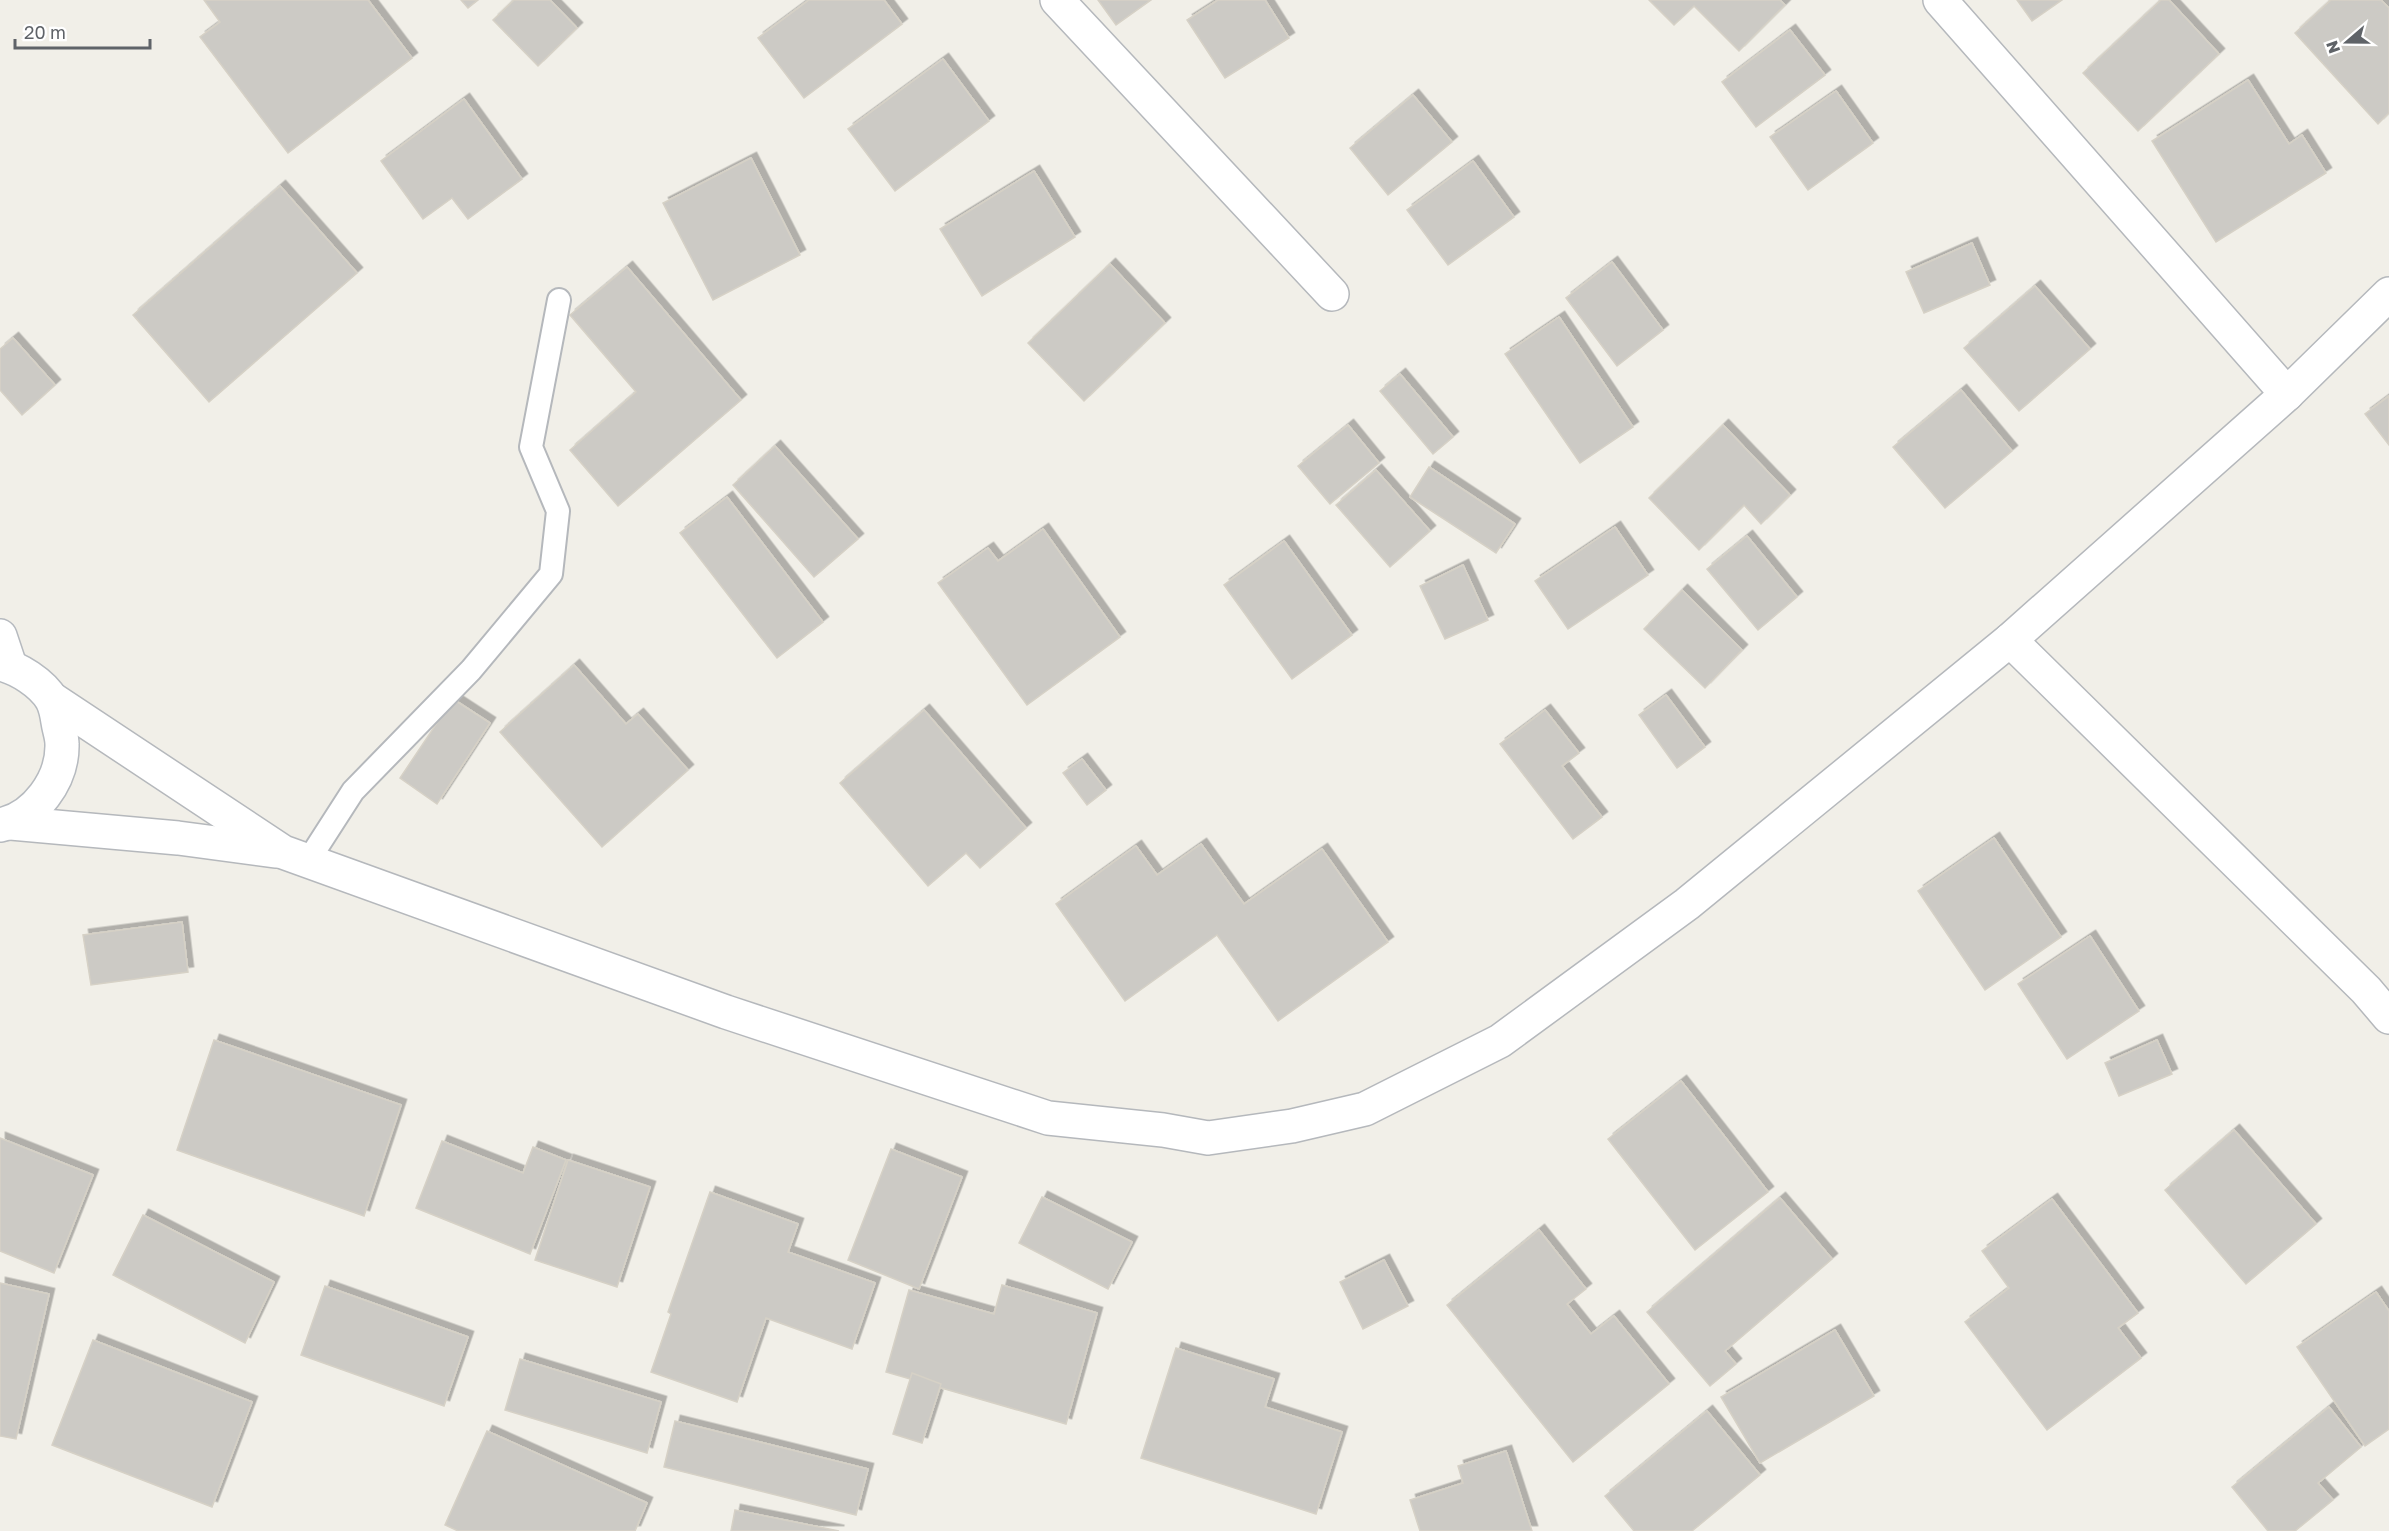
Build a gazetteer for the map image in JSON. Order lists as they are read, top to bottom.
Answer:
{
  "scale_bar": "20 m",
  "north": "left"
}
